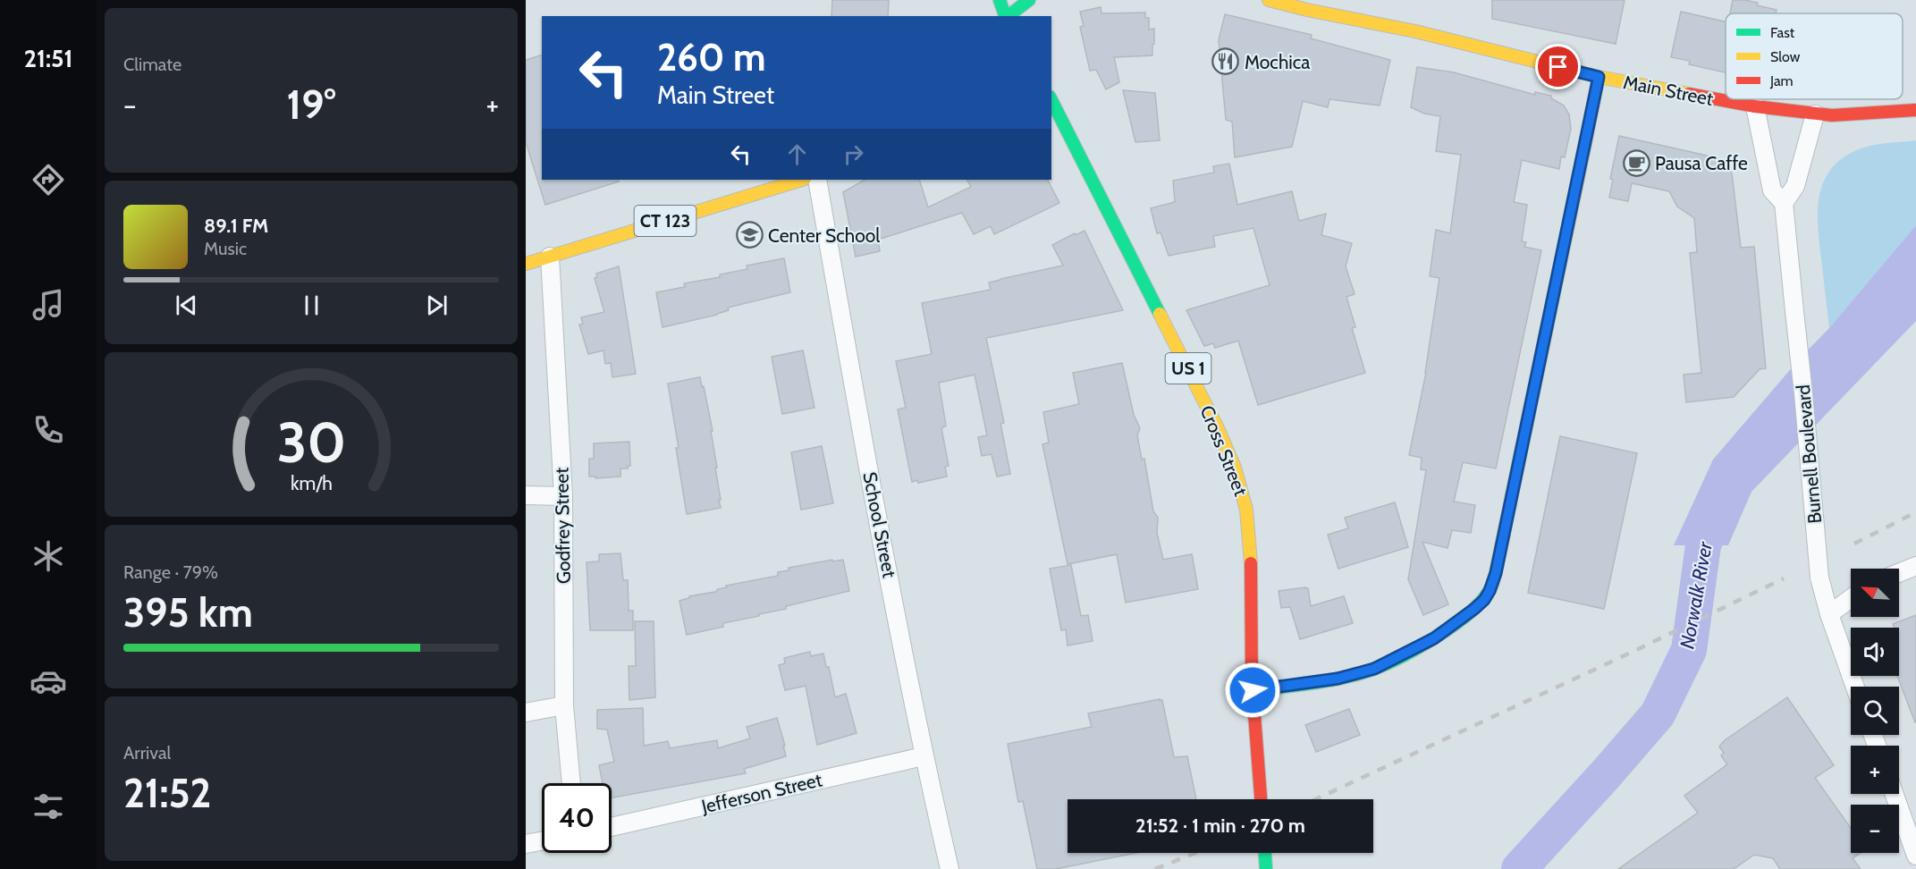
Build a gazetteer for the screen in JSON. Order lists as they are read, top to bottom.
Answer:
{
  "streets": {
    "main road": [
      "Main Street",
      "CT 123",
      "US 1",
      "Cross Street"
    ],
    "street": [
      "Burnell Boulevard",
      "School Street",
      "Godfrey Street",
      "Jefferson Street"
    ]
  },
  "crossings": [
    ["Main Street", "Burnell Boulevard"],
    ["CT 123", "Godfrey Street"],
    ["School Street", "Jefferson Street"]
  ],
  "water": ["Norwalk River"],
  "places": {
    "restaurant": ["Mochica"],
    "cafe": ["Pausa Caffe"],
    "school or university": ["Center School"]
  },
  "legend": ["Fast", "Slow", "Jam"],
  "north": "top left",
  "page": {
    "tabs": "21:51",
    "tile": [
      "Climate",
      ["Range · 79%", "395 km"],
      ["Arrival", "21:52"]
    ],
    "turn": ["260 m", "Main Street"],
    "heat": ["−", "19°", "+"],
    "song": ["89.1 FM", "Music"],
    "map_buttons": ["+", "−"],
    "limit": "40",
    "trip": "21:52 · 1 min · 270 m",
    "gauge": ["30", "km/h"]
  }
}
